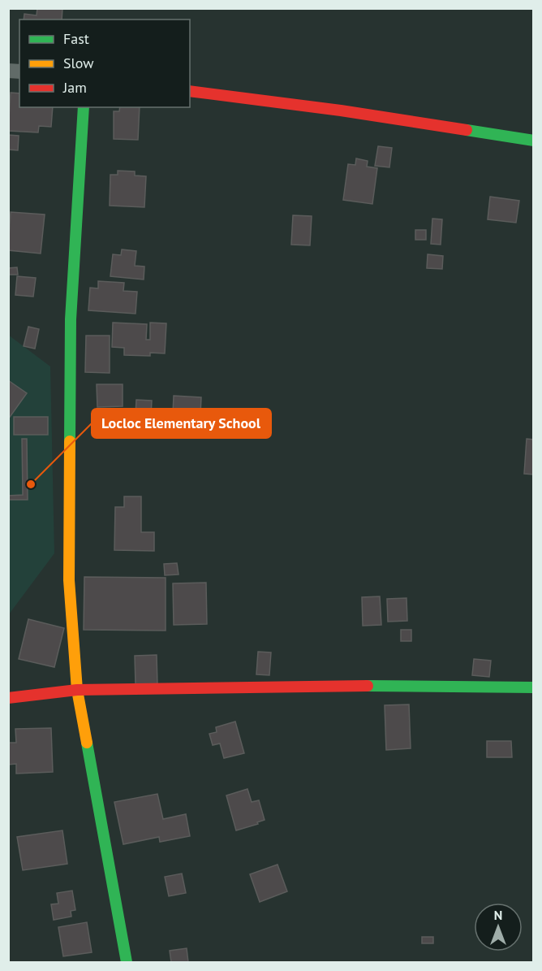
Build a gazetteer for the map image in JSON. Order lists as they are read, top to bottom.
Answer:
{
  "places": ["Locloc Elementary School"],
  "legend": ["Fast", "Slow", "Jam"],
  "north": "top"
}
